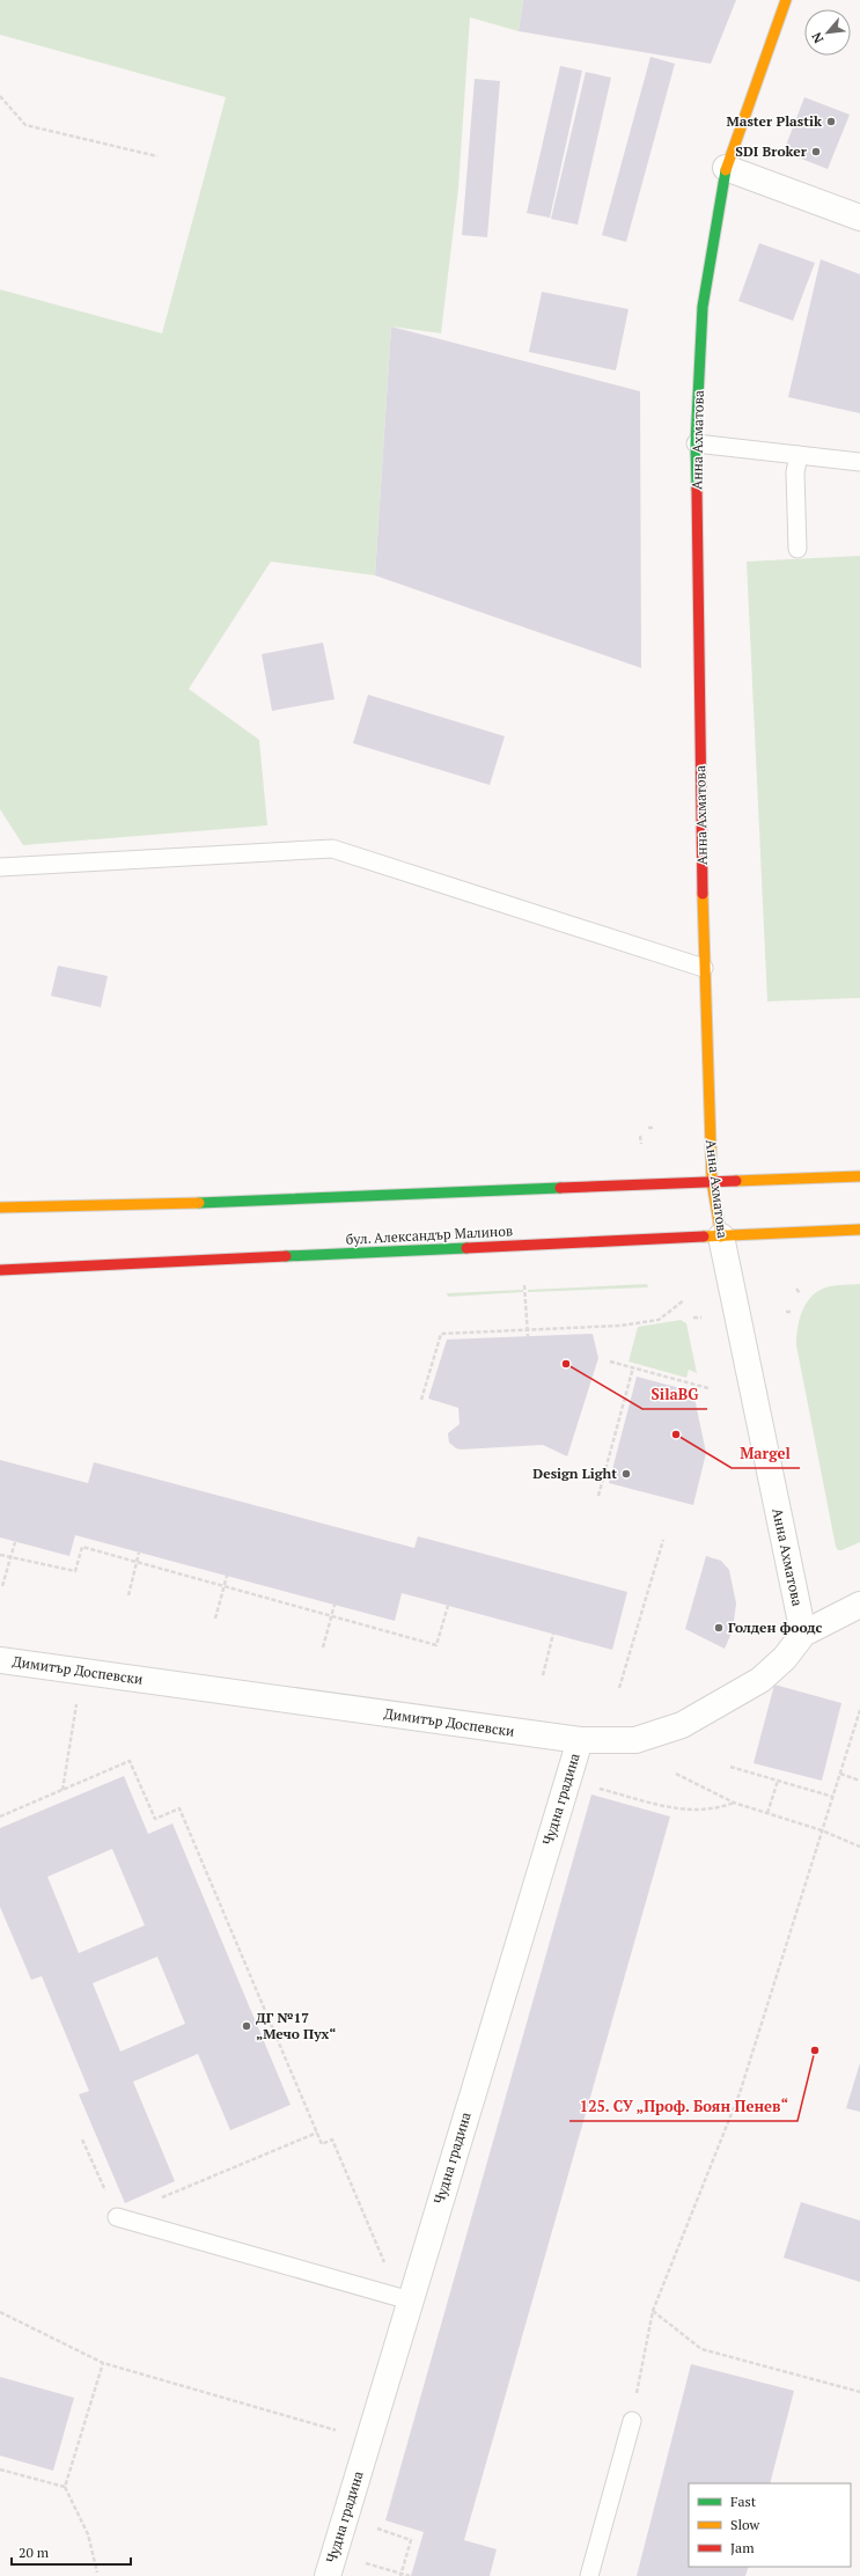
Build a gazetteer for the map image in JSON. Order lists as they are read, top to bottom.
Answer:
{
  "streets": {
    "main road": ["Анна Ахматова", "бул. Александър Малинов"],
    "street": ["Димитър Доспевски", "Чудна градина"]
  },
  "crossings": [
    ["Анна Ахматова", "бул. Александър Малинов"],
    ["Анна Ахматова", "Димитър Доспевски"],
    ["Димитър Доспевски", "Чудна градина"]
  ],
  "places": [
    "Master Plastik",
    "SDI Broker",
    "SilaBG",
    "Margel",
    "Design Light",
    "Голден фоодс",
    "ДГ №17 „Мечо Пух“",
    "125. СУ „Проф. Боян Пенев“"
  ],
  "legend": ["Fast", "Slow", "Jam"],
  "scale_bar": "20 m",
  "north": "bottom left"
}
